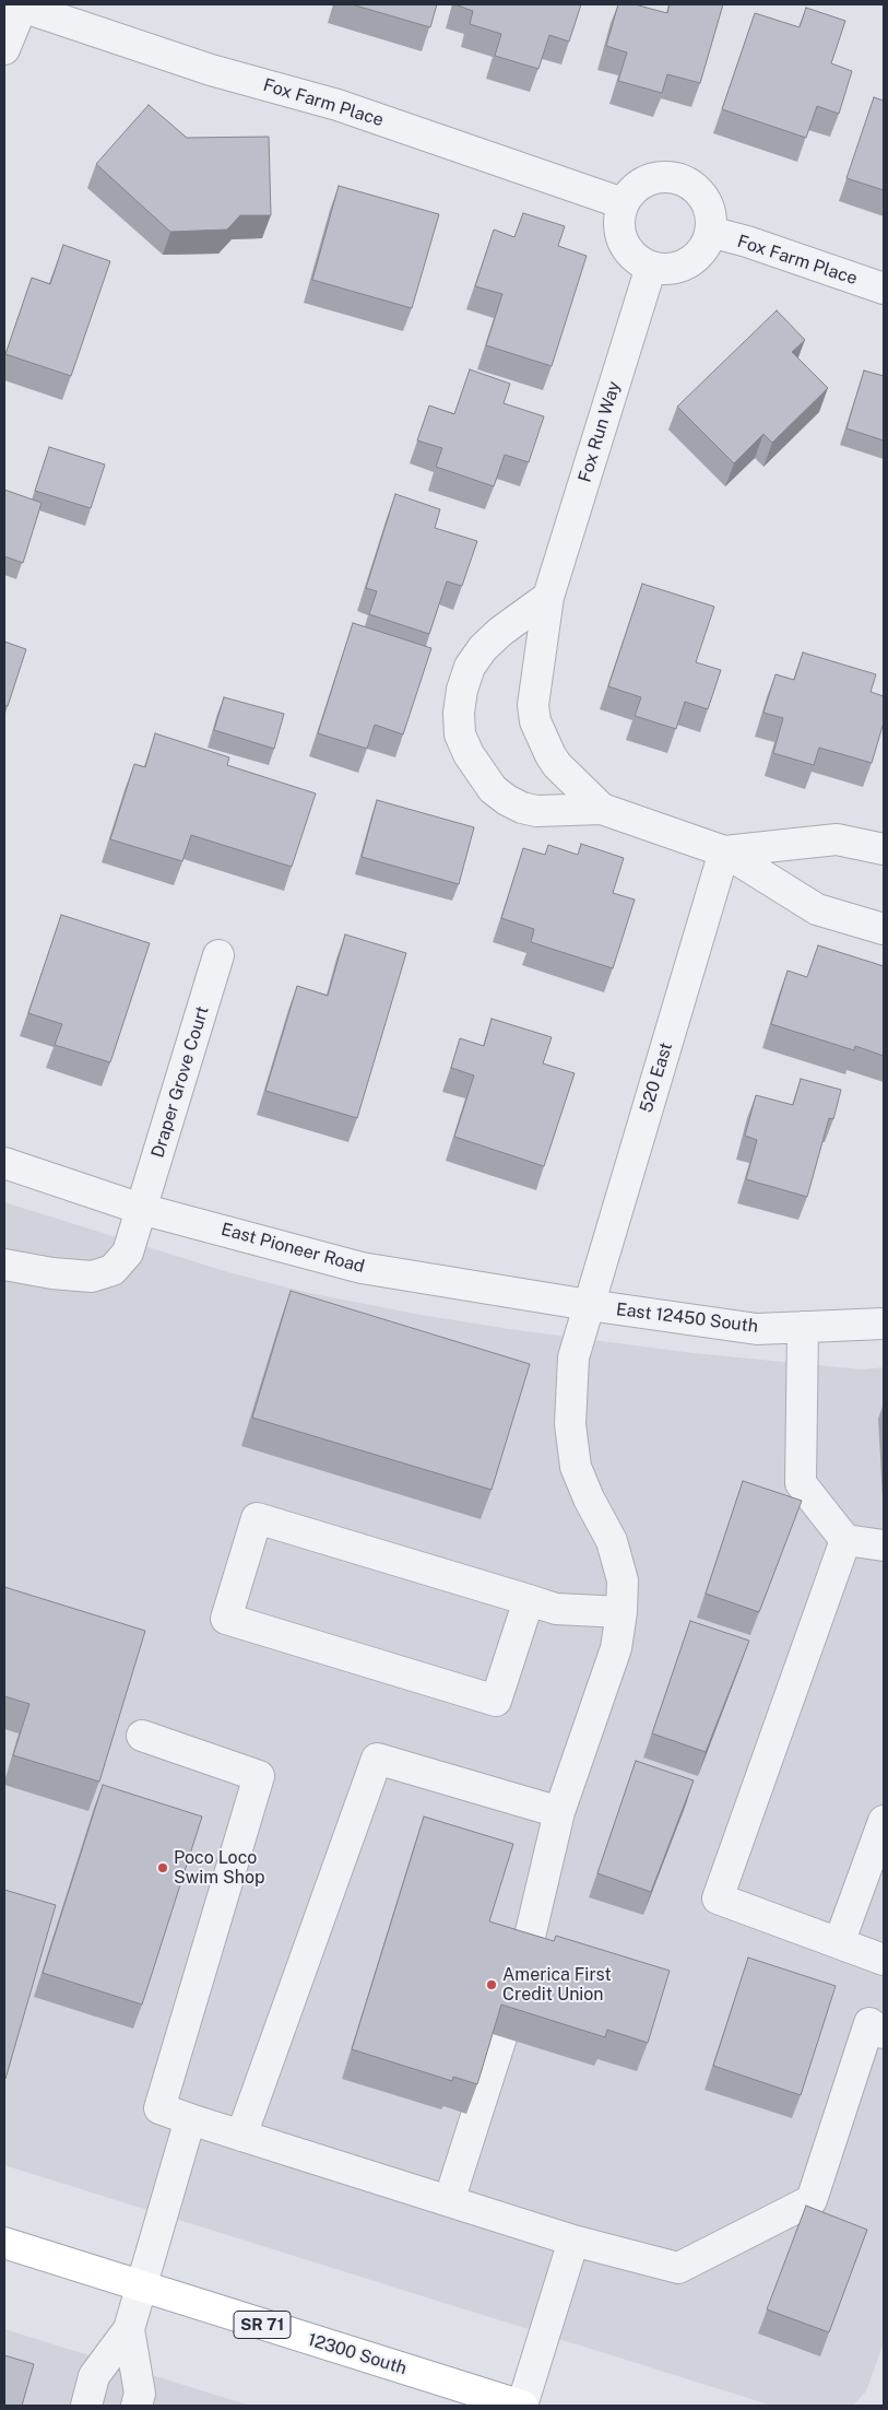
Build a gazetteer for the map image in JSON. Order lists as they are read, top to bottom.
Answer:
{
  "streets": {
    "main road": ["SR 71", "12300 South"],
    "street": [
      "Fox Farm Place",
      "Fox Run Way",
      "520 East",
      "Draper Grove Court",
      "East Pioneer Road",
      "East 12450 South"
    ]
  },
  "crossings": [
    ["Fox Farm Place", "Fox Run Way"],
    ["520 East", "East Pioneer Road"],
    ["520 East", "East 12450 South"],
    ["Draper Grove Court", "East Pioneer Road"],
    ["East Pioneer Road", "East 12450 South"]
  ],
  "places": ["Poco Loco Swim Shop", "America First Credit Union"]
}
